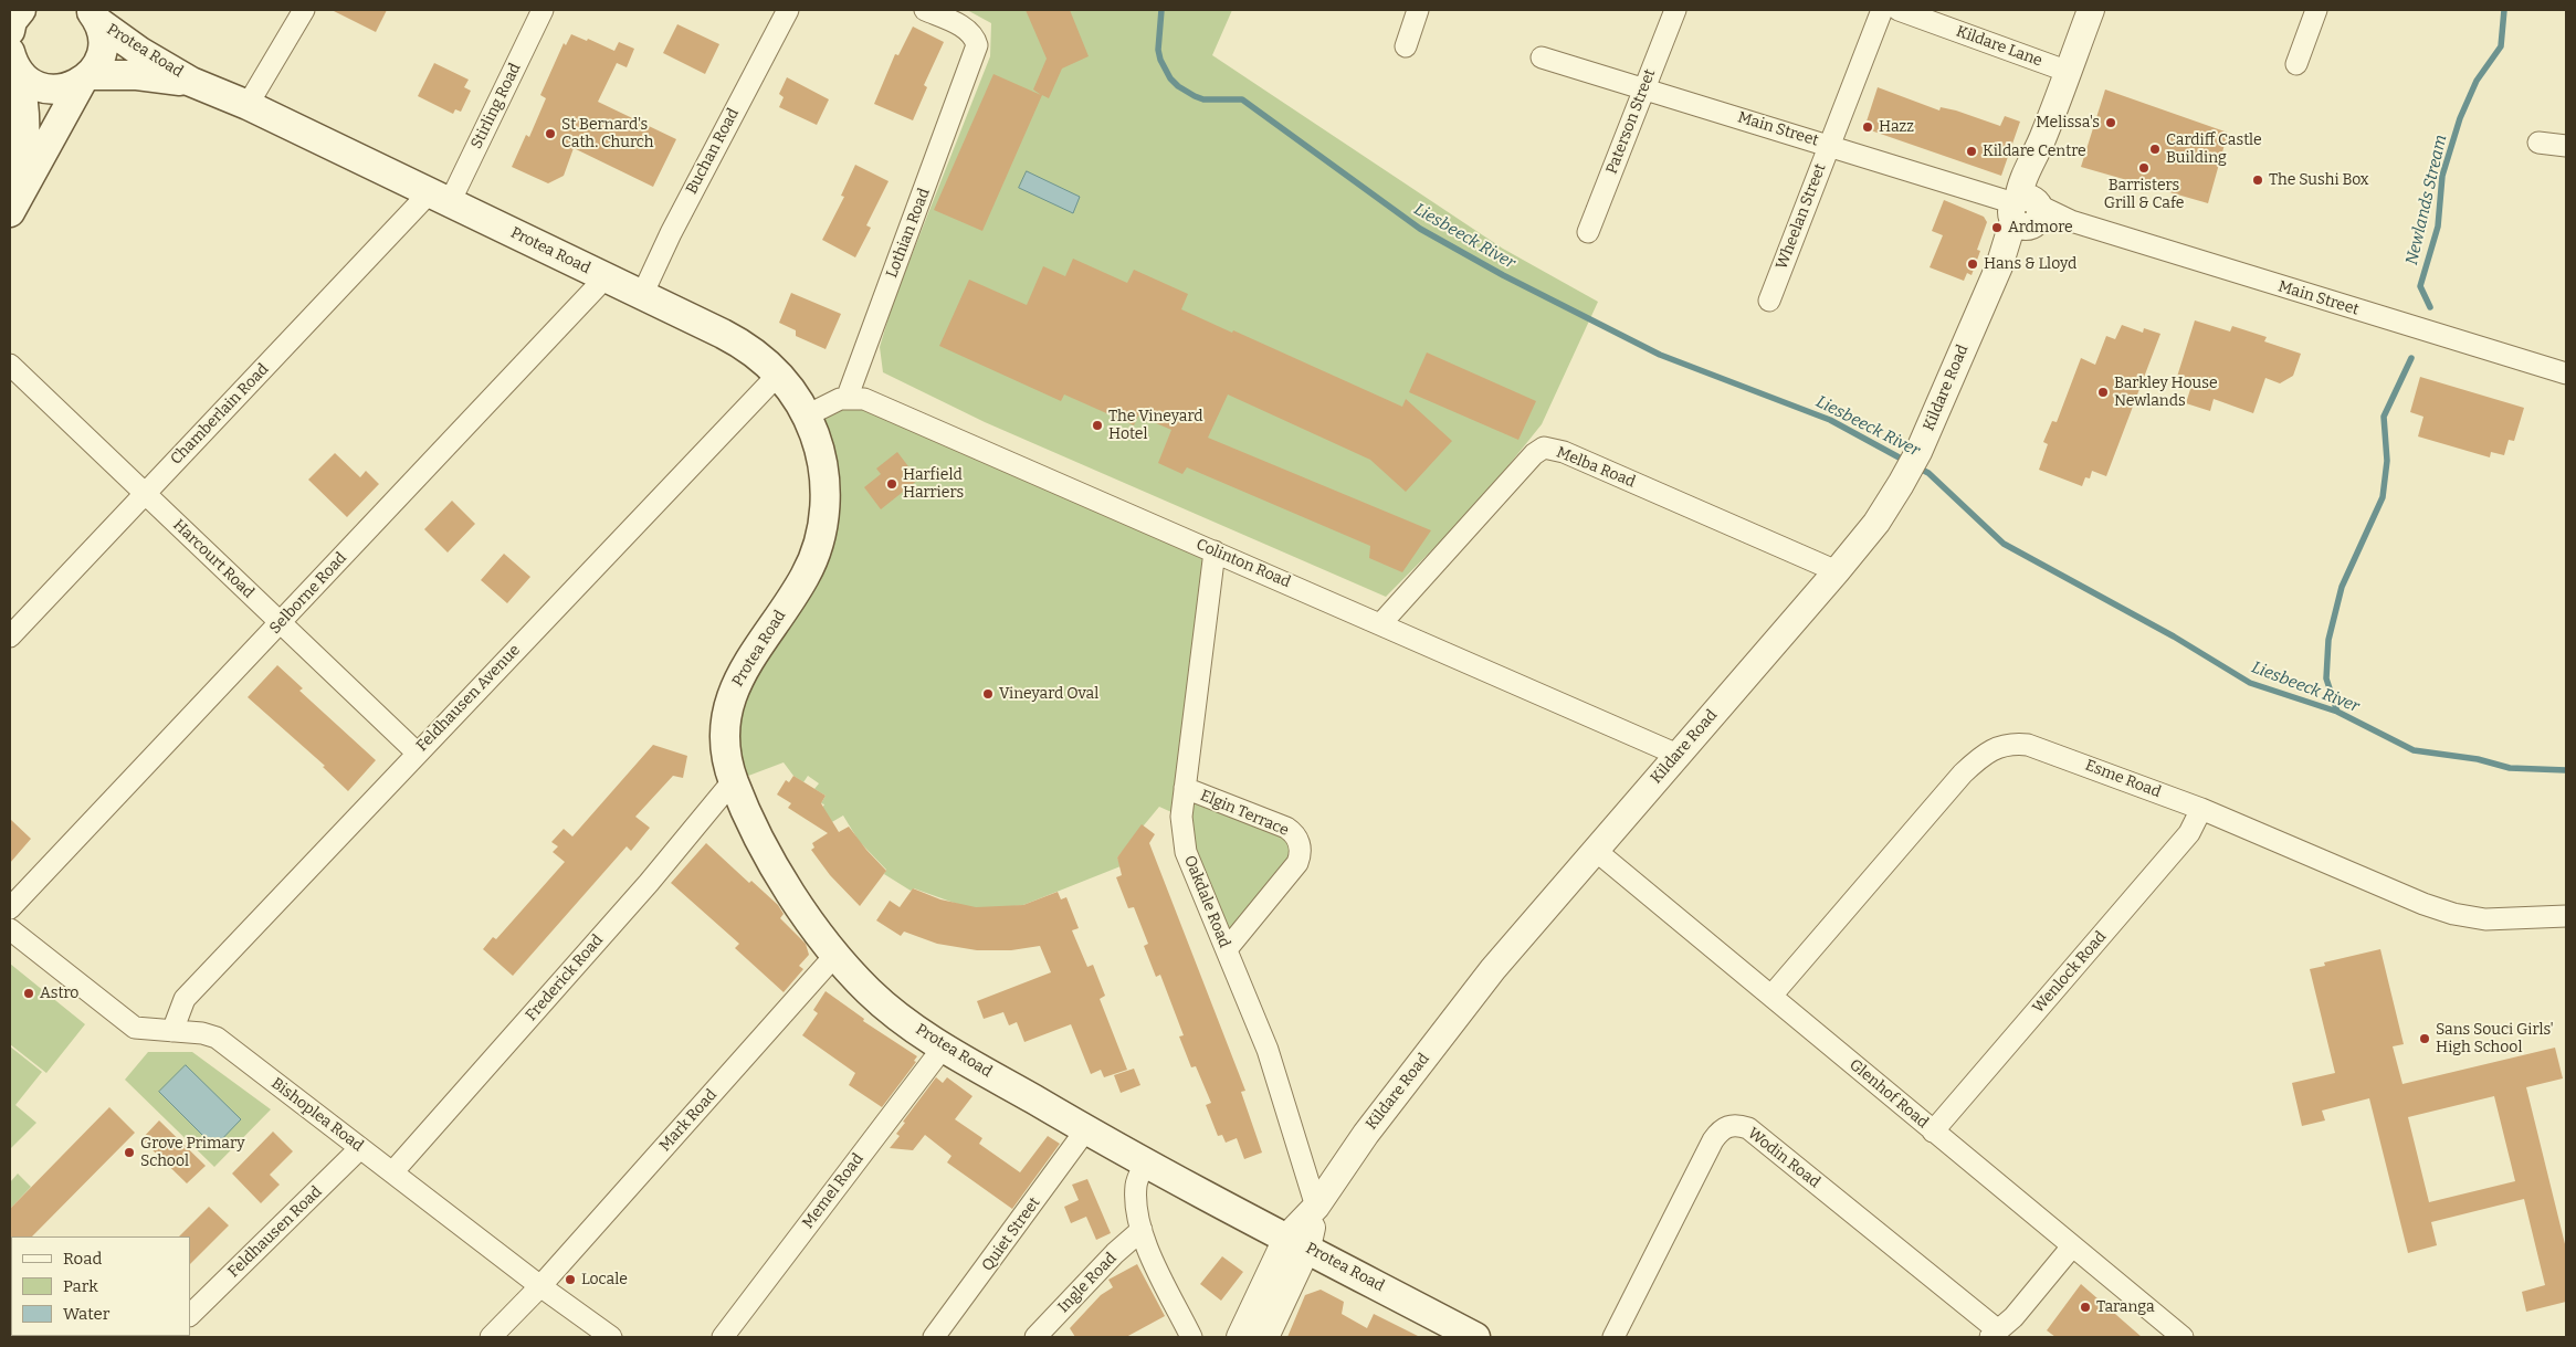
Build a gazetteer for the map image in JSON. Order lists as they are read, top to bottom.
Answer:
{
  "streets": {
    "main road": ["Protea Road"],
    "street": [
      "Kildare Lane",
      "Stirling Road",
      "Paterson Street",
      "Main Street",
      "Buchan Road",
      "Wheelan Street",
      "Lothian Road",
      "Kildare Road",
      "Chamberlain Road",
      "Melba Road",
      "Harcourt Road",
      "Colinton Road",
      "Selborne Road",
      "Feldhausen Avenue",
      "Esme Road",
      "Elgin Terrace",
      "Oakdale Road",
      "Wenlock Road",
      "Frederick Road",
      "Glenhof Road",
      "Bishoplea Road",
      "Mark Road",
      "Wodin Road",
      "Memel Road",
      "Feldhausen Road",
      "Quiet Street",
      "Ingle Road"
    ]
  },
  "crossings": [
    ["Kildare Lane", "Kildare Road"],
    ["Protea Road", "Stirling Road"],
    ["Protea Road", "Buchan Road"],
    ["Protea Road", "Chamberlain Road"],
    ["Protea Road", "Selborne Road"],
    ["Protea Road", "Feldhausen Avenue"],
    ["Protea Road", "Frederick Road"],
    ["Protea Road", "Mark Road"],
    ["Protea Road", "Memel Road"],
    ["Protea Road", "Quiet Street"],
    ["Stirling Road", "Chamberlain Road"],
    ["Paterson Street", "Main Street"],
    ["Main Street", "Wheelan Street"],
    ["Main Street", "Kildare Road"],
    ["Lothian Road", "Colinton Road"],
    ["Kildare Road", "Melba Road"],
    ["Kildare Road", "Colinton Road"],
    ["Kildare Road", "Oakdale Road"],
    ["Kildare Road", "Glenhof Road"],
    ["Chamberlain Road", "Harcourt Road"],
    ["Melba Road", "Colinton Road"],
    ["Harcourt Road", "Selborne Road"],
    ["Harcourt Road", "Feldhausen Avenue"],
    ["Colinton Road", "Oakdale Road"],
    ["Feldhausen Avenue", "Bishoplea Road"],
    ["Esme Road", "Wenlock Road"],
    ["Esme Road", "Glenhof Road"],
    ["Elgin Terrace", "Oakdale Road"],
    ["Wenlock Road", "Glenhof Road"],
    ["Frederick Road", "Bishoplea Road"],
    ["Bishoplea Road", "Mark Road"],
    ["Bishoplea Road", "Feldhausen Road"]
  ],
  "water": ["Newlands Stream", "Liesbeeck River"],
  "places": [
    "Melissa's",
    "Hazz",
    "St Bernard's Cath. Church",
    "Cardiff Castle Building",
    "Kildare Centre",
    "Barristers Grill & Cafe",
    "The Sushi Box",
    "Ardmore",
    "Hans & Lloyd",
    "Barkley House Newlands",
    "The Vineyard Hotel",
    "Harfield Harriers",
    "Vineyard Oval",
    "Astro",
    "Sans Souci Girls' High School",
    "Grove Primary School",
    "Locale",
    "Taranga"
  ],
  "legend": ["Road", "Park", "Water"]
}
